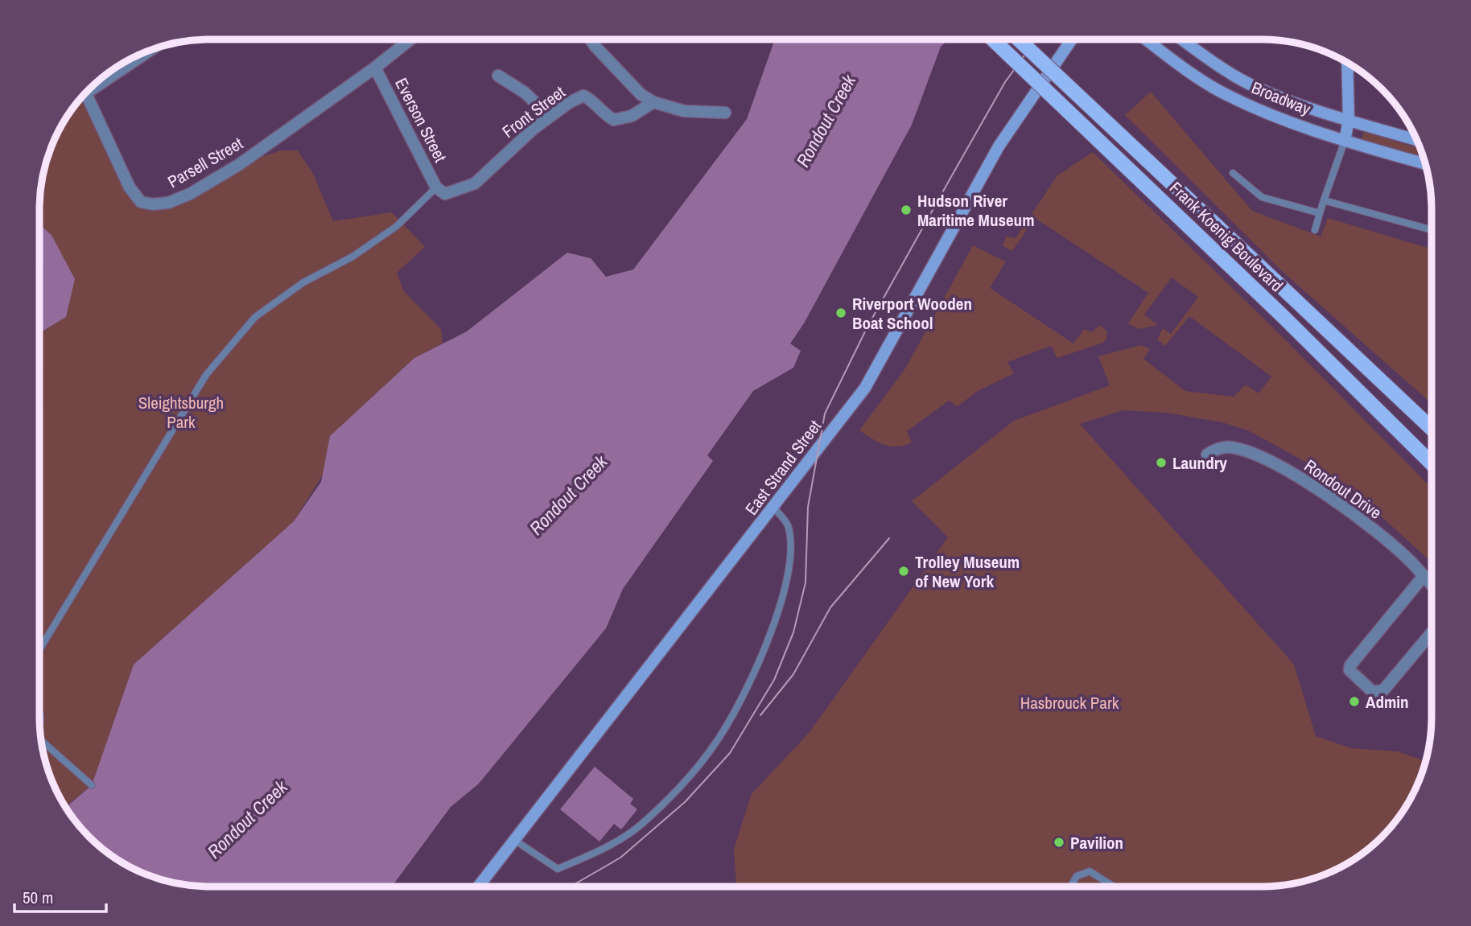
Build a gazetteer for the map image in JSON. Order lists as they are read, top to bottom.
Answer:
{
  "streets": {
    "main road": ["Frank Koenig Boulevard"],
    "street": [
      "Broadway",
      "Front Street",
      "Everson Street",
      "Parsell Street",
      "East Strand Street",
      "Rondout Drive"
    ]
  },
  "crossings": [
    ["Front Street", "Everson Street"],
    ["Everson Street", "Parsell Street"]
  ],
  "water": ["Rondout Creek"],
  "parks": ["Sleightsburgh Park", "Hasbrouck Park"],
  "places": [
    "Hudson River Maritime Museum",
    "Riverport Wooden Boat School",
    "Laundry",
    "Trolley Museum of New York",
    "Admin",
    "Pavilion"
  ],
  "scale_bar": "50 m"
}
